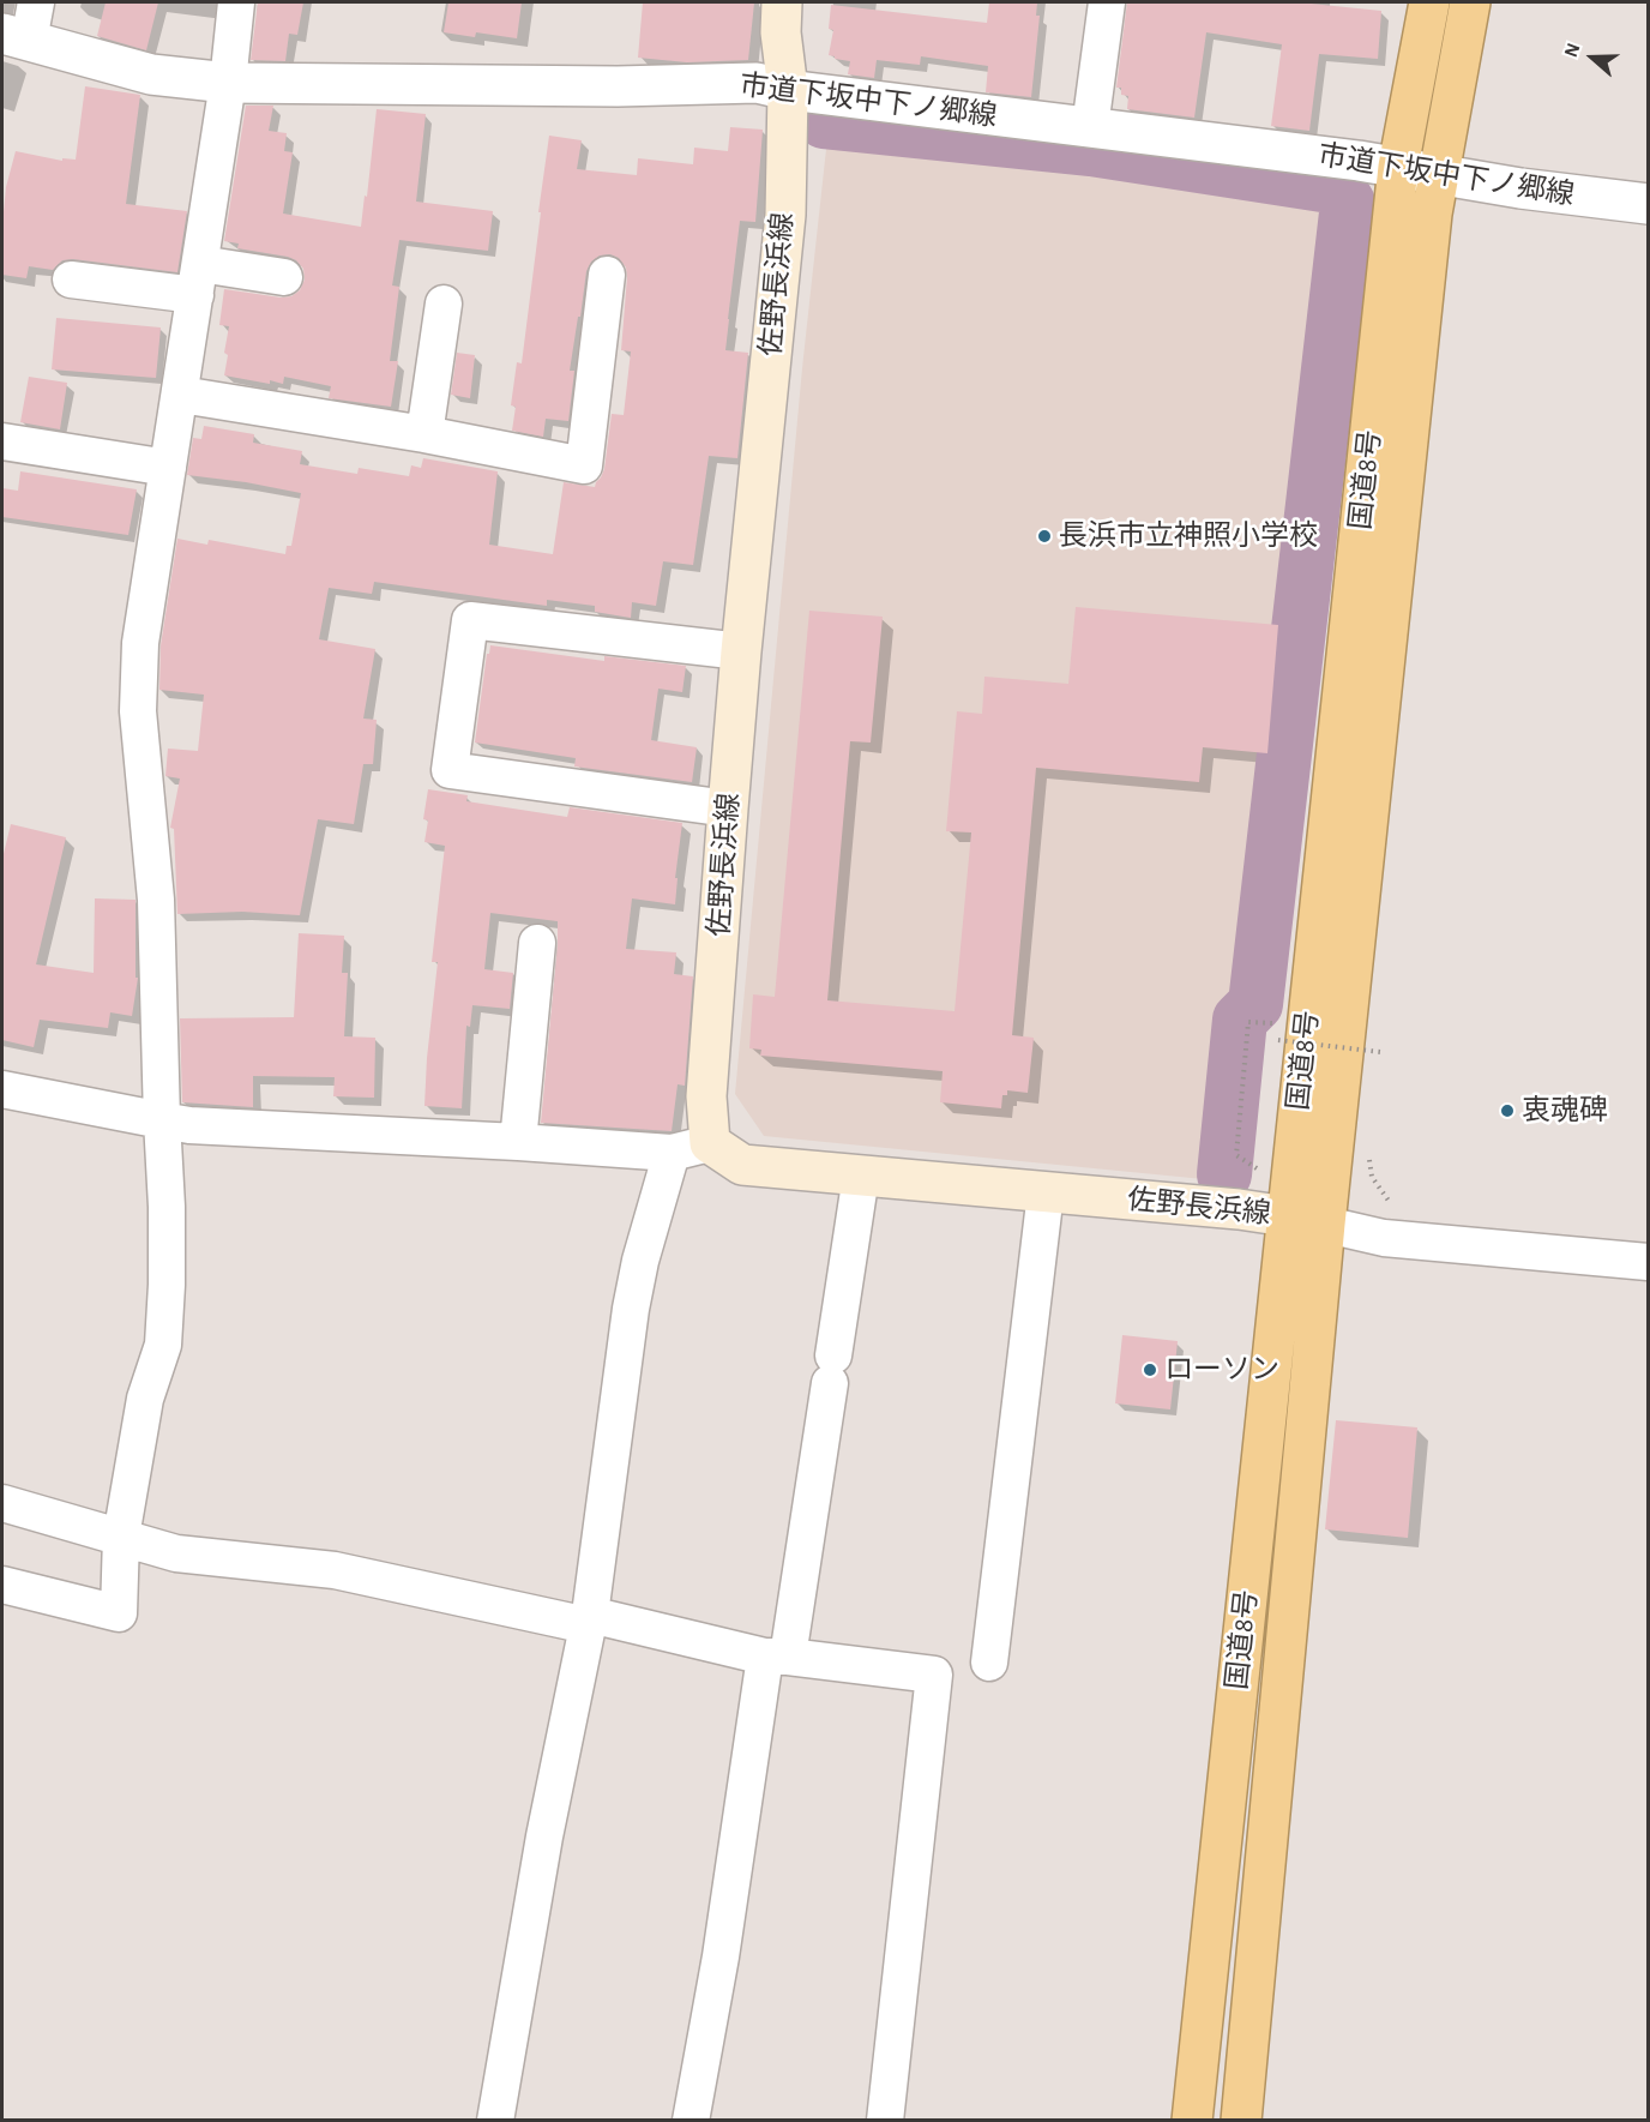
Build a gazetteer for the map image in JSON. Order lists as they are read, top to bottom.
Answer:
{
  "streets": {
    "highway": ["国道8号"],
    "main road": ["佐野長浜線"],
    "street": ["市道下坂中下ノ郷線"]
  },
  "crossings": [
    ["市道下坂中下ノ郷線", "佐野長浜線"],
    ["市道下坂中下ノ郷線", "国道8号"],
    ["佐野長浜線", "国道8号"]
  ],
  "places": ["長浜市立神照小学校", "衷魂碑", "ローソン"],
  "north": "left"
}
